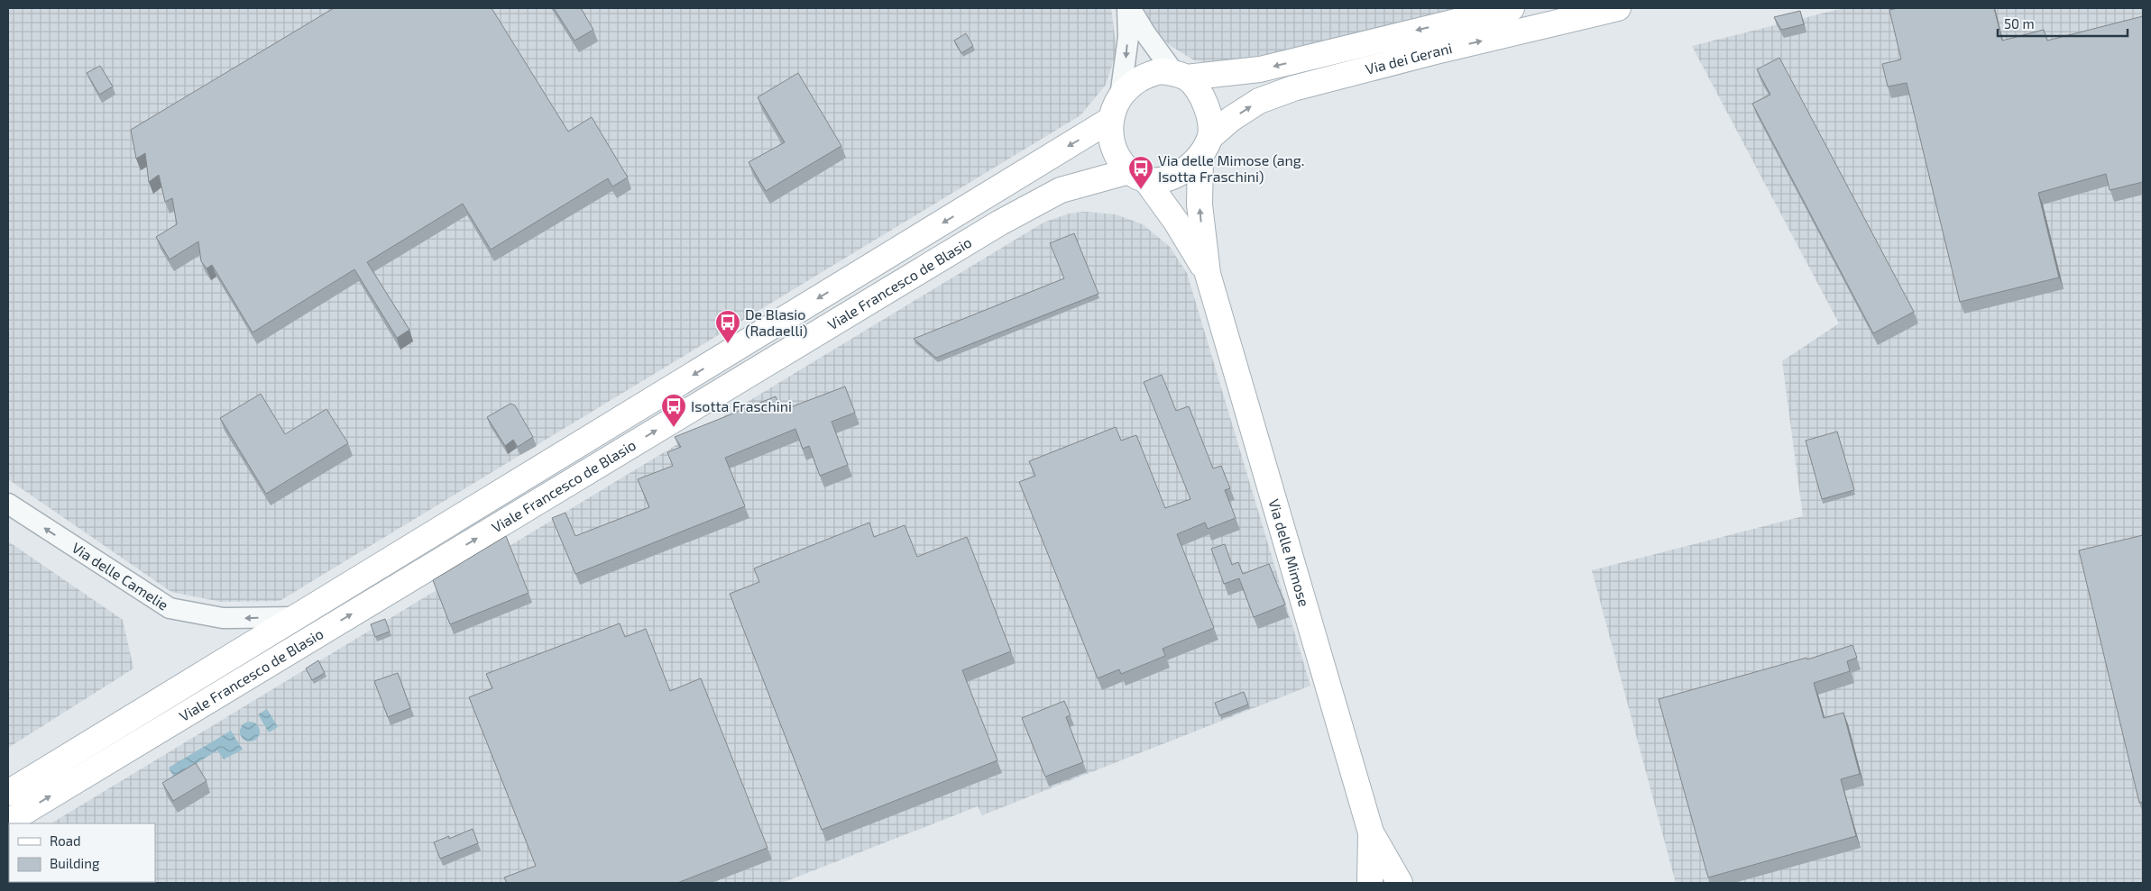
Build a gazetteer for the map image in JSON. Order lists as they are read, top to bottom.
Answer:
{
  "streets": {
    "street": [
      "Via dei Gerani",
      "Viale Francesco de Blasio",
      "Via delle Mimose",
      "Via delle Camelie"
    ]
  },
  "crossings": [
    ["Via dei Gerani", "Viale Francesco de Blasio"],
    ["Via dei Gerani", "Via delle Mimose"],
    ["Viale Francesco de Blasio", "Via delle Mimose"],
    ["Viale Francesco de Blasio", "Via delle Camelie"]
  ],
  "one_way": ["Via delle Camelie"],
  "places": {
    "bus stop": ["Via delle Mimose (ang. Isotta Fraschini)", "De Blasio (Radaelli)", "Isotta Fraschini"]
  },
  "legend": ["Road", "Building"],
  "scale_bar": "50 m"
}
